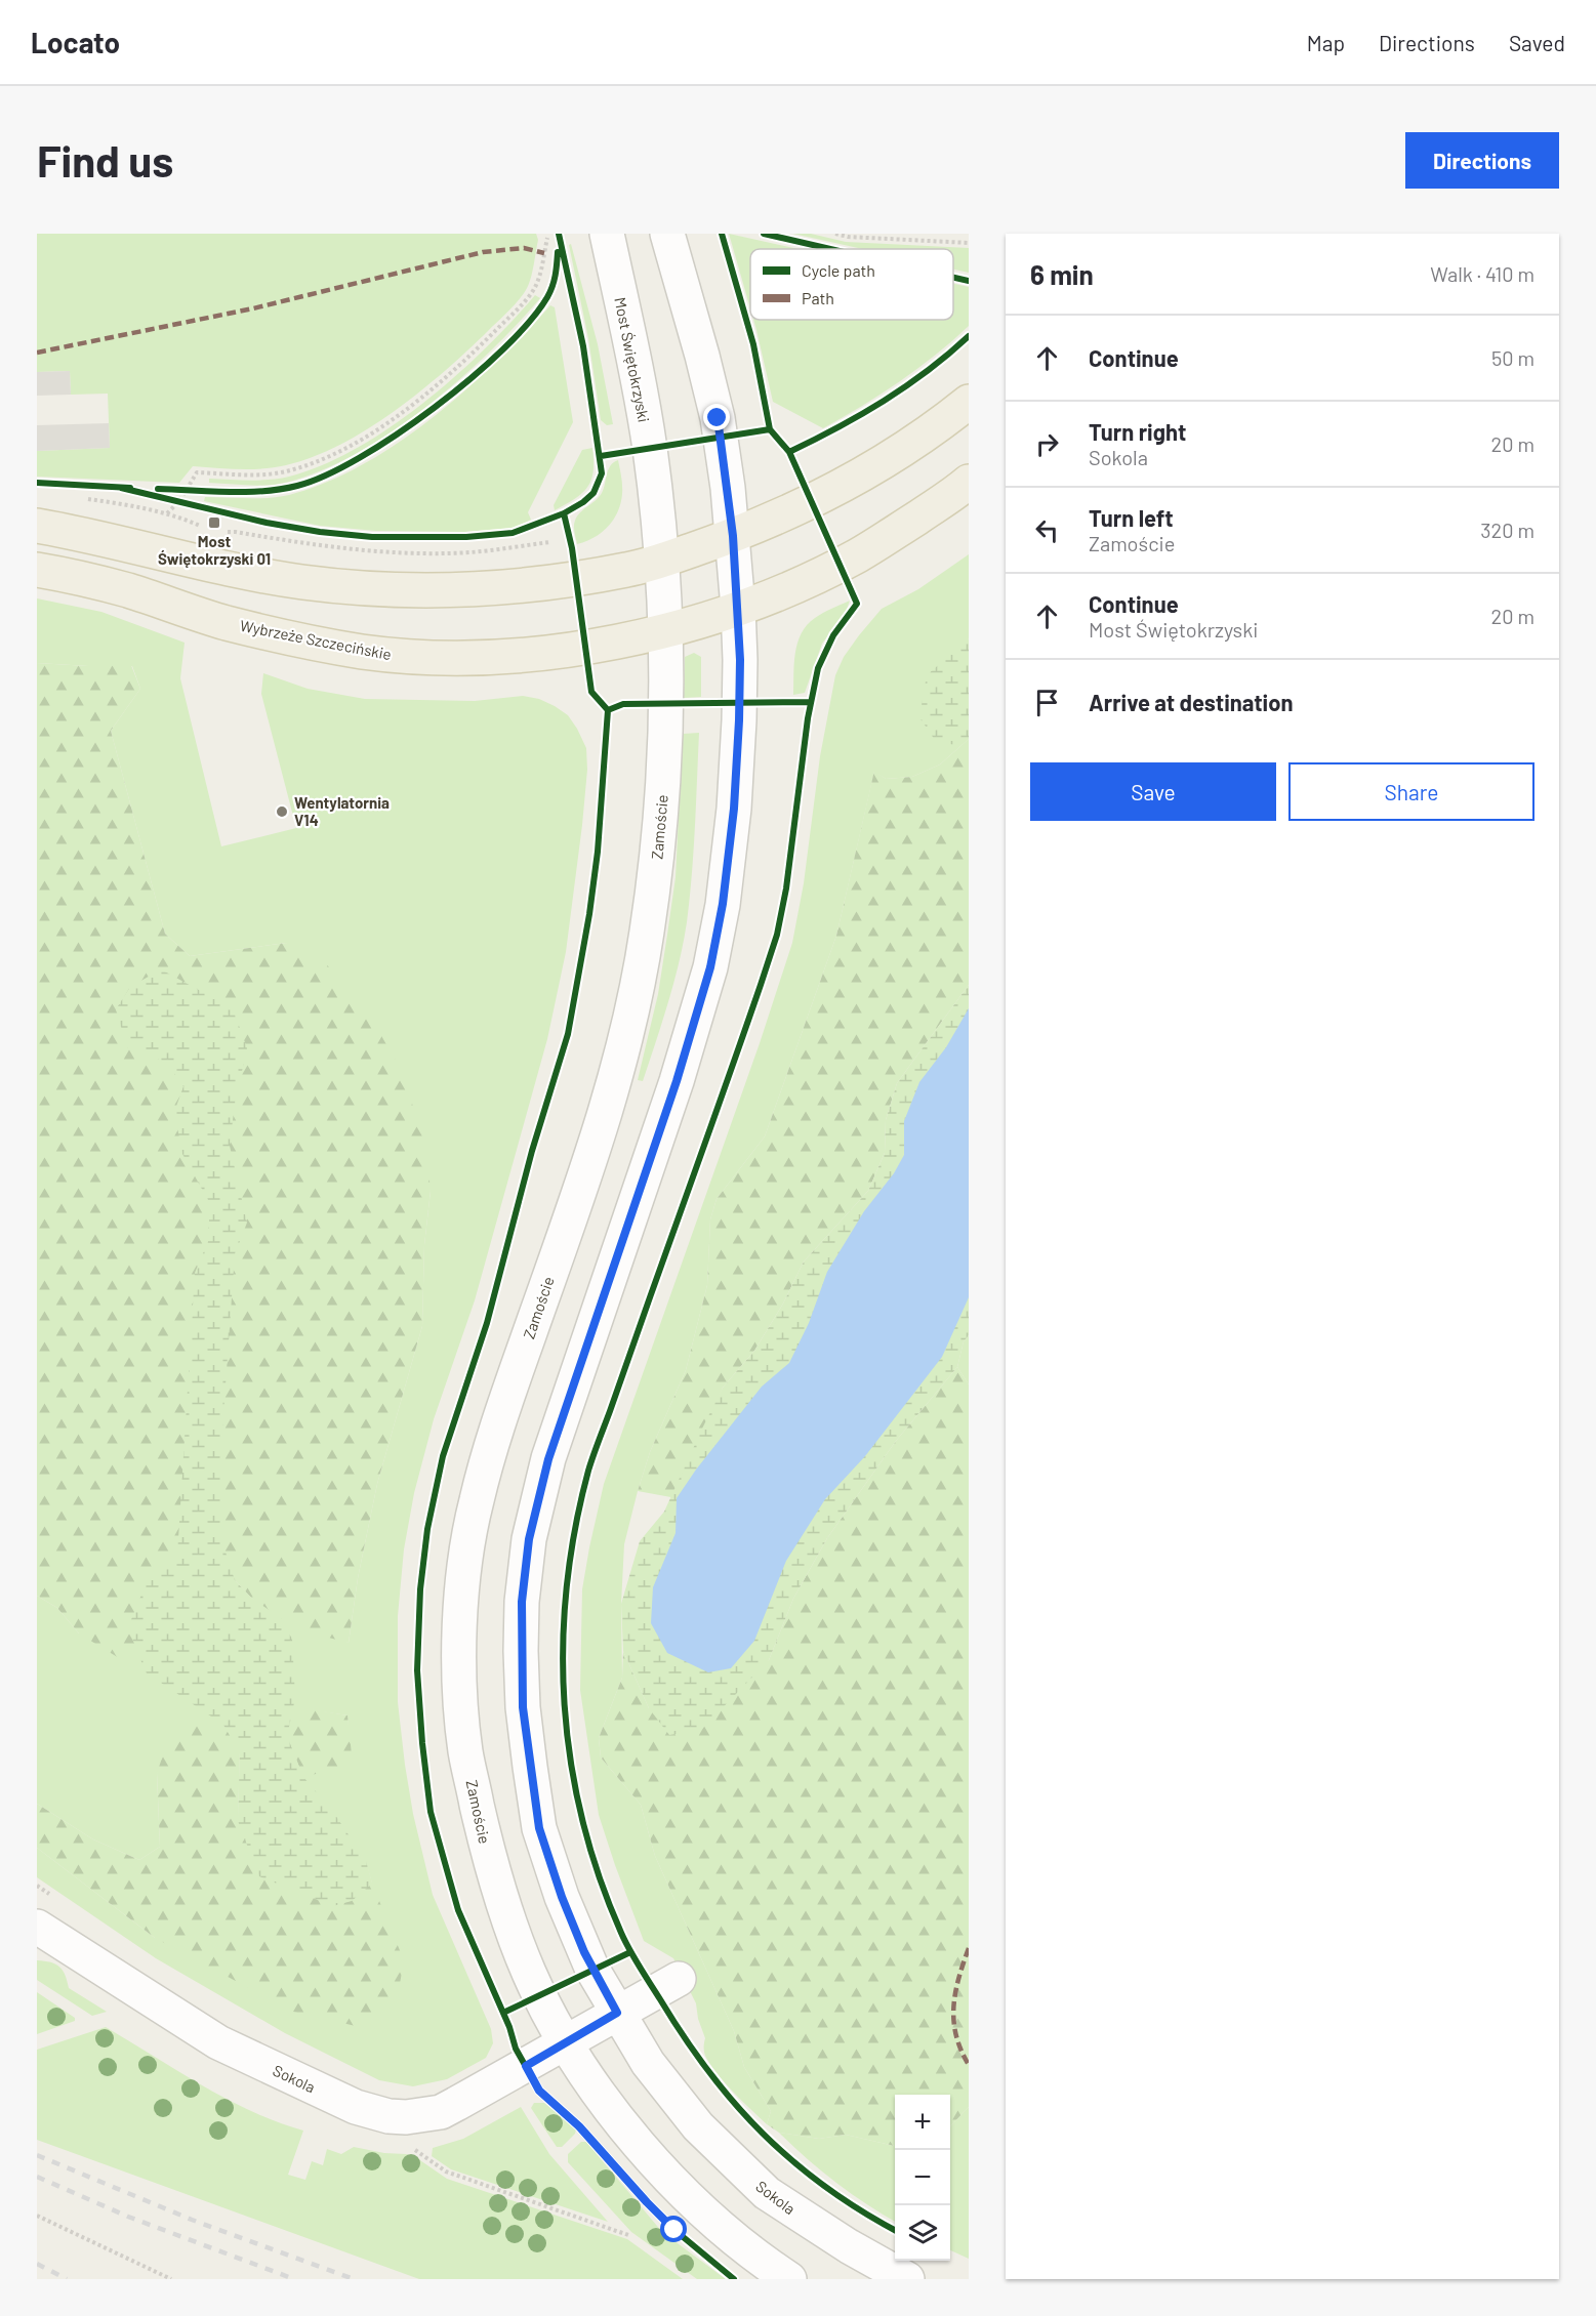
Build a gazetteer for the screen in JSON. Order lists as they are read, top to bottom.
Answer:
{
  "streets": {
    "main road": ["Wybrzeże Szczecińskie"],
    "street": ["Most Świętokrzyski", "Zamoście", "Sokola"]
  },
  "crossings": [
    ["Most Świętokrzyski", "Zamoście"],
    ["Wybrzeże Szczecińskie", "Zamoście"],
    ["Zamoście", "Sokola"]
  ],
  "places": {
    "transit": ["Most Świętokrzyski 01"],
    "other": ["Wentylatornia V14"]
  },
  "legend": ["Cycle path", "Path"],
  "page": {
    "header": "Locato",
    "nav": ["Map", "Directions", "Saved"],
    "buttons": [
      "Directions",
      ["Save", "Share"]
    ],
    "title": "Find us",
    "heading": ["6 min", "Walk · 410 m"],
    "list": [
      ["Continue", "50 m"],
      ["Turn right", "Sokola", "20 m"],
      ["Turn left", "Zamoście", "320 m"],
      ["Continue", "Most Świętokrzyski", "20 m"],
      "Arrive at destination"
    ],
    "map_buttons": ["+", "−"]
  }
}
